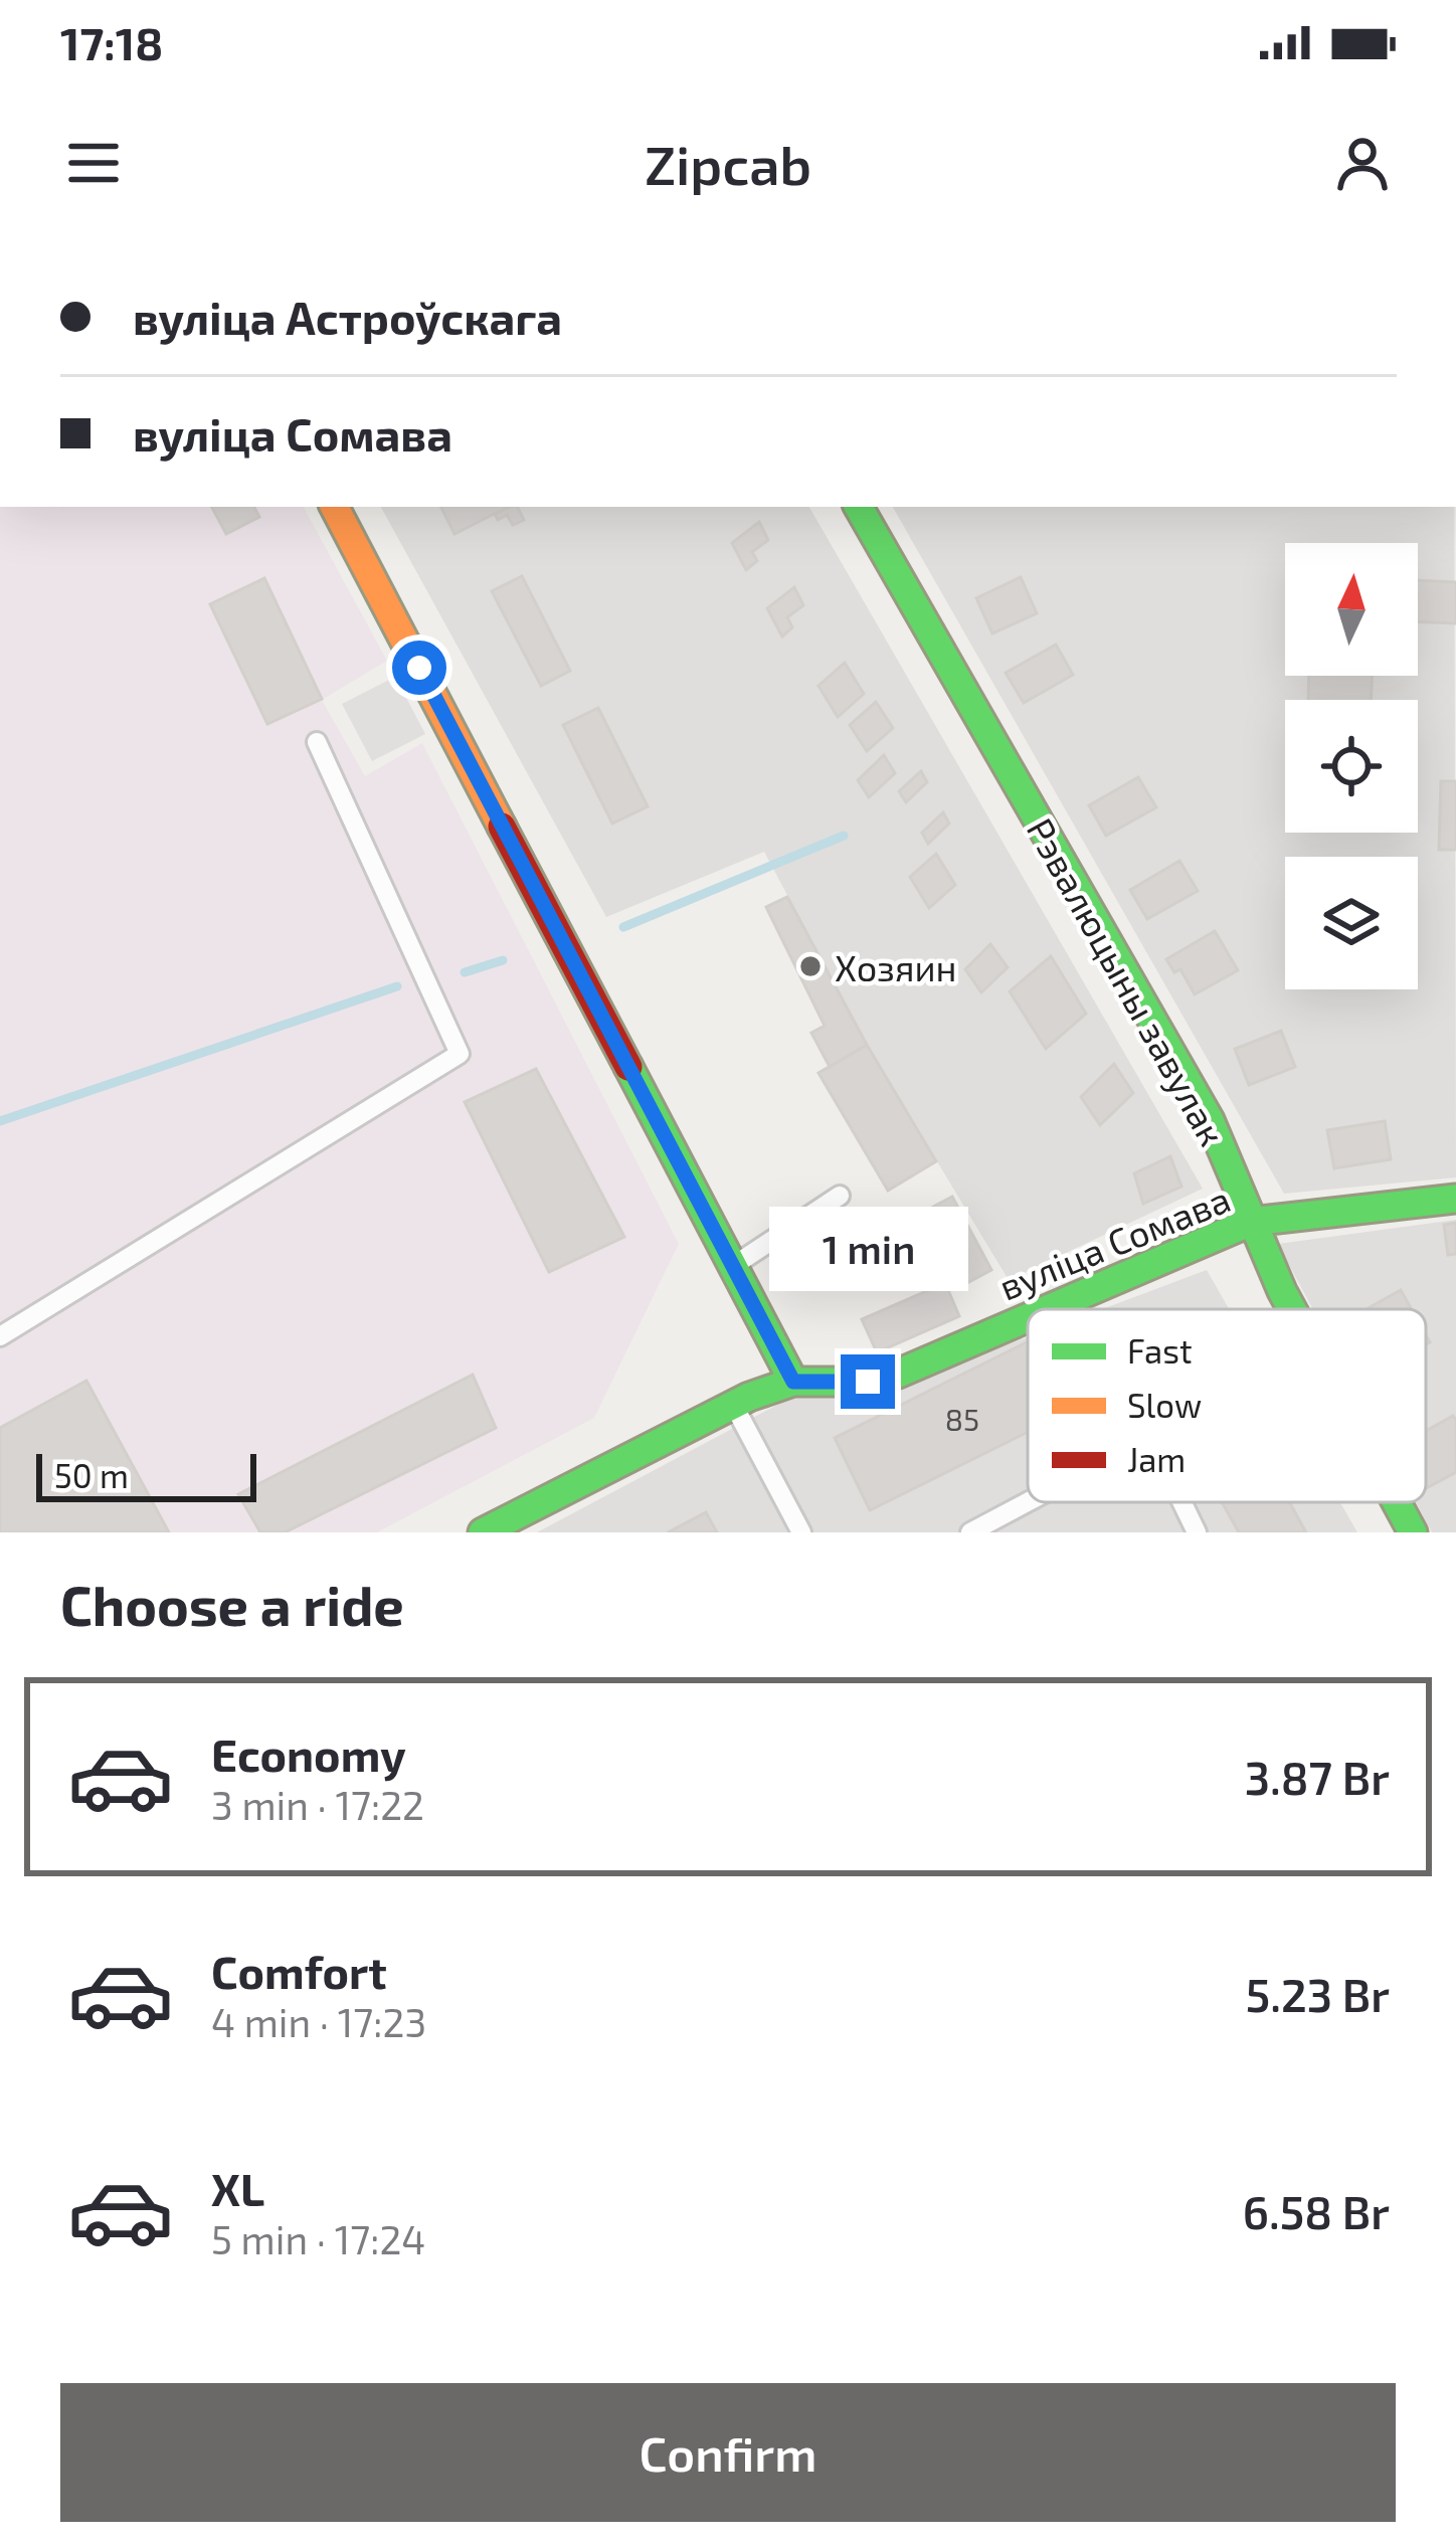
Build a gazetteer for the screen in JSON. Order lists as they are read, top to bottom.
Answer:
{
  "streets": {
    "street": ["Рэвалюцыны завулак", "вуліца Сомава"]
  },
  "crossings": [
    ["Рэвалюцыны завулак", "вуліца Сомава"]
  ],
  "places": ["Хозяин"],
  "house_numbers": ["85"],
  "legend": ["Fast", "Slow", "Jam"],
  "scale_bar": "50 m",
  "north": "top",
  "page": {
    "status": "17:18",
    "header": "Zipcab",
    "banner": ["вуліца Астроўскага", "вуліца Сомава"],
    "bubble": "1 min",
    "scale": "50 m",
    "heading": "Choose a ride",
    "list": [
      {
        "name": "Economy",
        "note": "3 min · 17:22",
        "value": "3.87 Br"
      },
      {
        "name": "Comfort",
        "note": "4 min · 17:23",
        "value": "5.23 Br"
      },
      {
        "name": "XL",
        "note": "5 min · 17:24",
        "value": "6.58 Br"
      }
    ],
    "buttons": "Confirm"
  }
}
